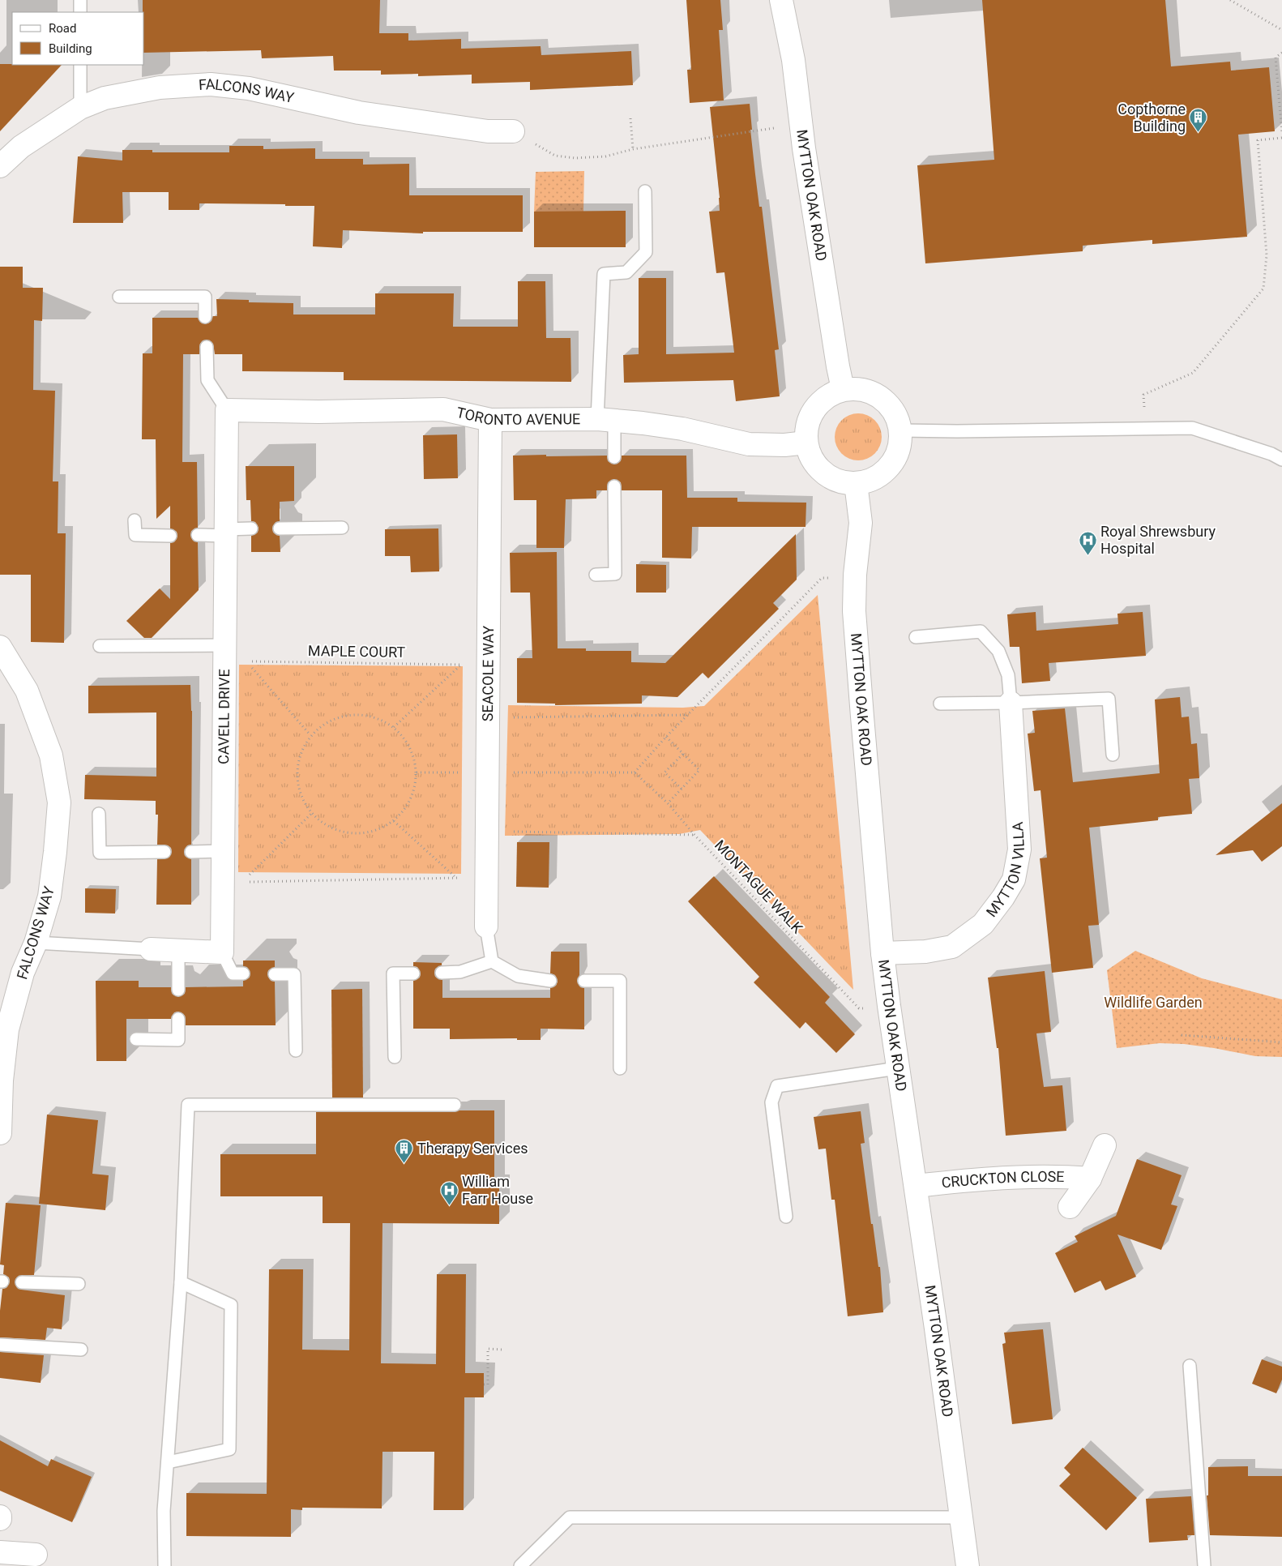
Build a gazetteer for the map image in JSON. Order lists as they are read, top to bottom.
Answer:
{
  "streets": {
    "street": [
      "FALCONS WAY",
      "MYTTON OAK ROAD",
      "TORONTO AVENUE",
      "SEACOLE WAY",
      "CAVELL DRIVE",
      "MYTTON VILLA",
      "CRUCKTON CLOSE"
    ],
    "path": ["MAPLE COURT", "MONTAGUE WALK"]
  },
  "crossings": [
    ["MYTTON OAK ROAD", "TORONTO AVENUE"],
    ["MYTTON OAK ROAD", "MYTTON VILLA"],
    ["MYTTON OAK ROAD", "CRUCKTON CLOSE"],
    ["TORONTO AVENUE", "SEACOLE WAY"],
    ["TORONTO AVENUE", "CAVELL DRIVE"],
    ["MAPLE COURT", "SEACOLE WAY"],
    ["MAPLE COURT", "CAVELL DRIVE"]
  ],
  "parks": ["Wildlife Garden"],
  "places": {
    "building": ["Copthorne Building", "Therapy Services"],
    "hospital": ["Royal Shrewsbury Hospital", "William Farr House"]
  },
  "legend": ["Road", "Building"]
}
